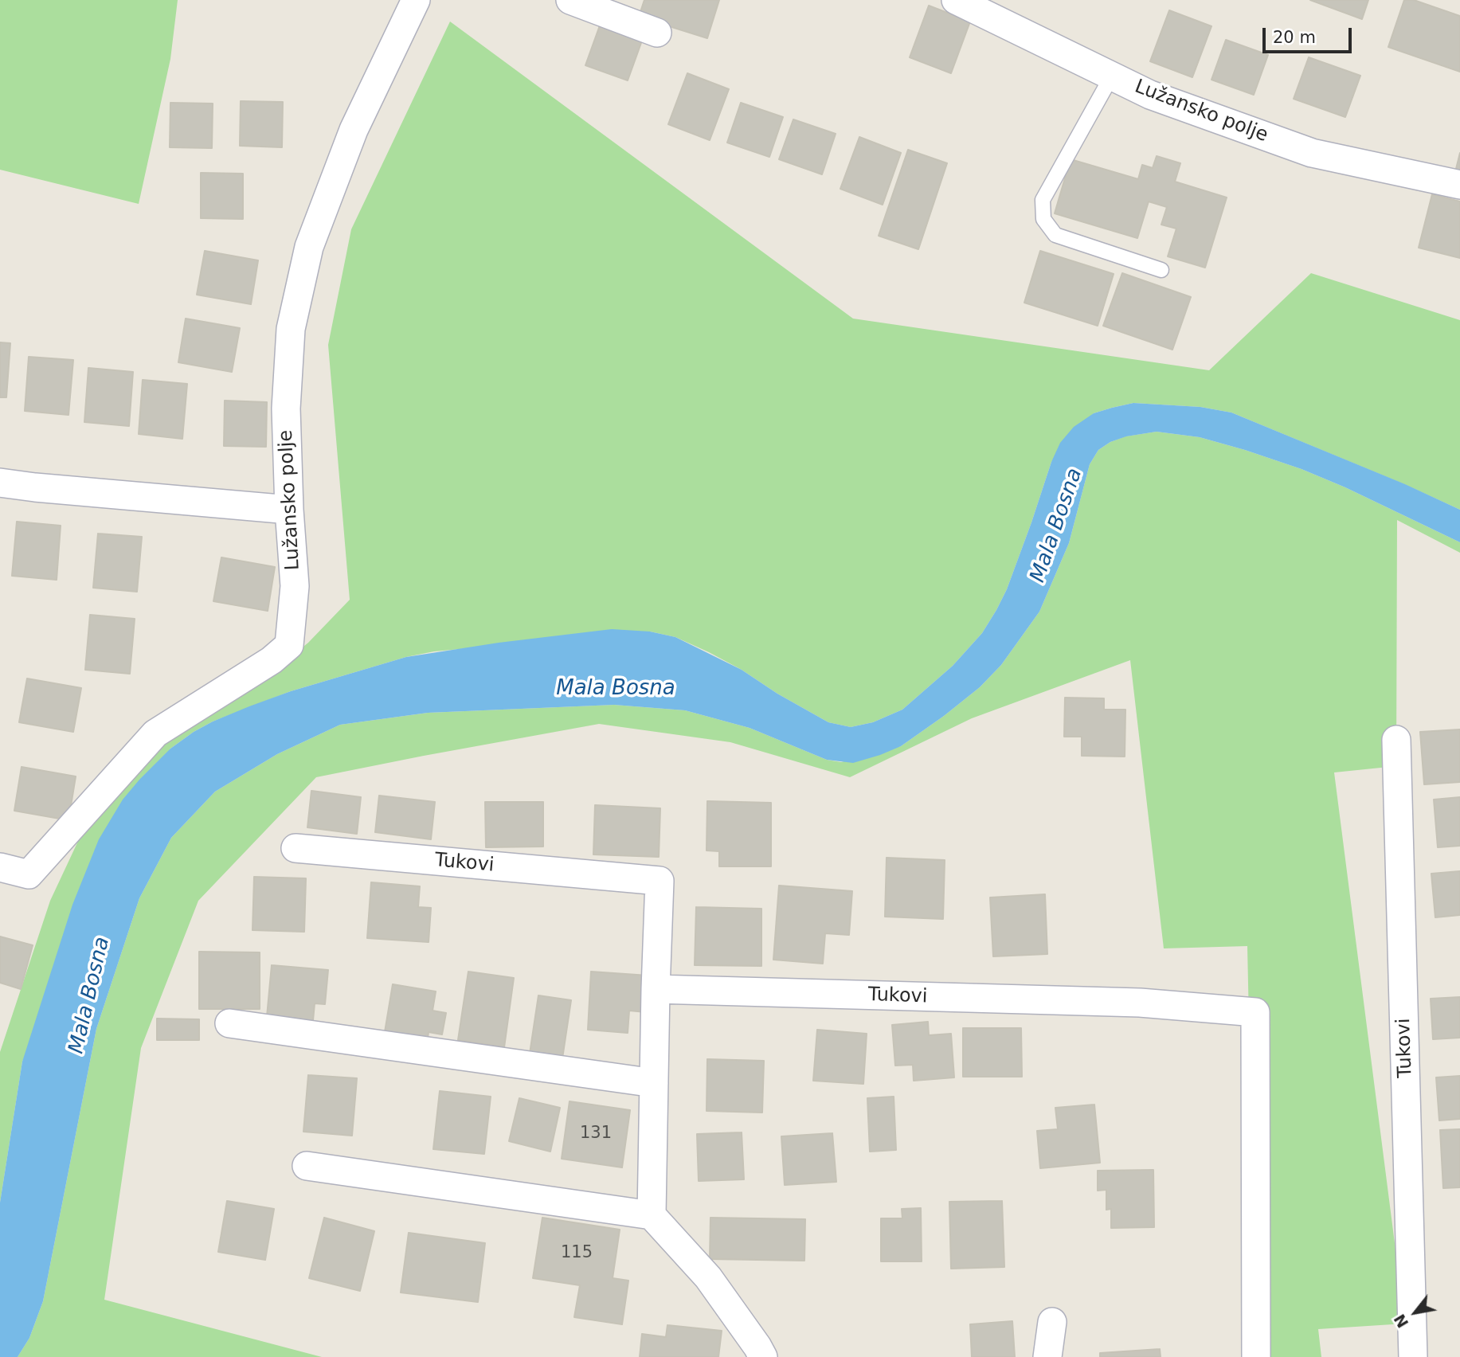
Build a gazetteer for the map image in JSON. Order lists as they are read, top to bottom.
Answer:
{
  "streets": {
    "street": ["Lužansko polje", "Tukovi"]
  },
  "water": ["Mala Bosna"],
  "house_numbers": ["131", "115"],
  "scale_bar": "20 m",
  "north": "bottom left"
}
